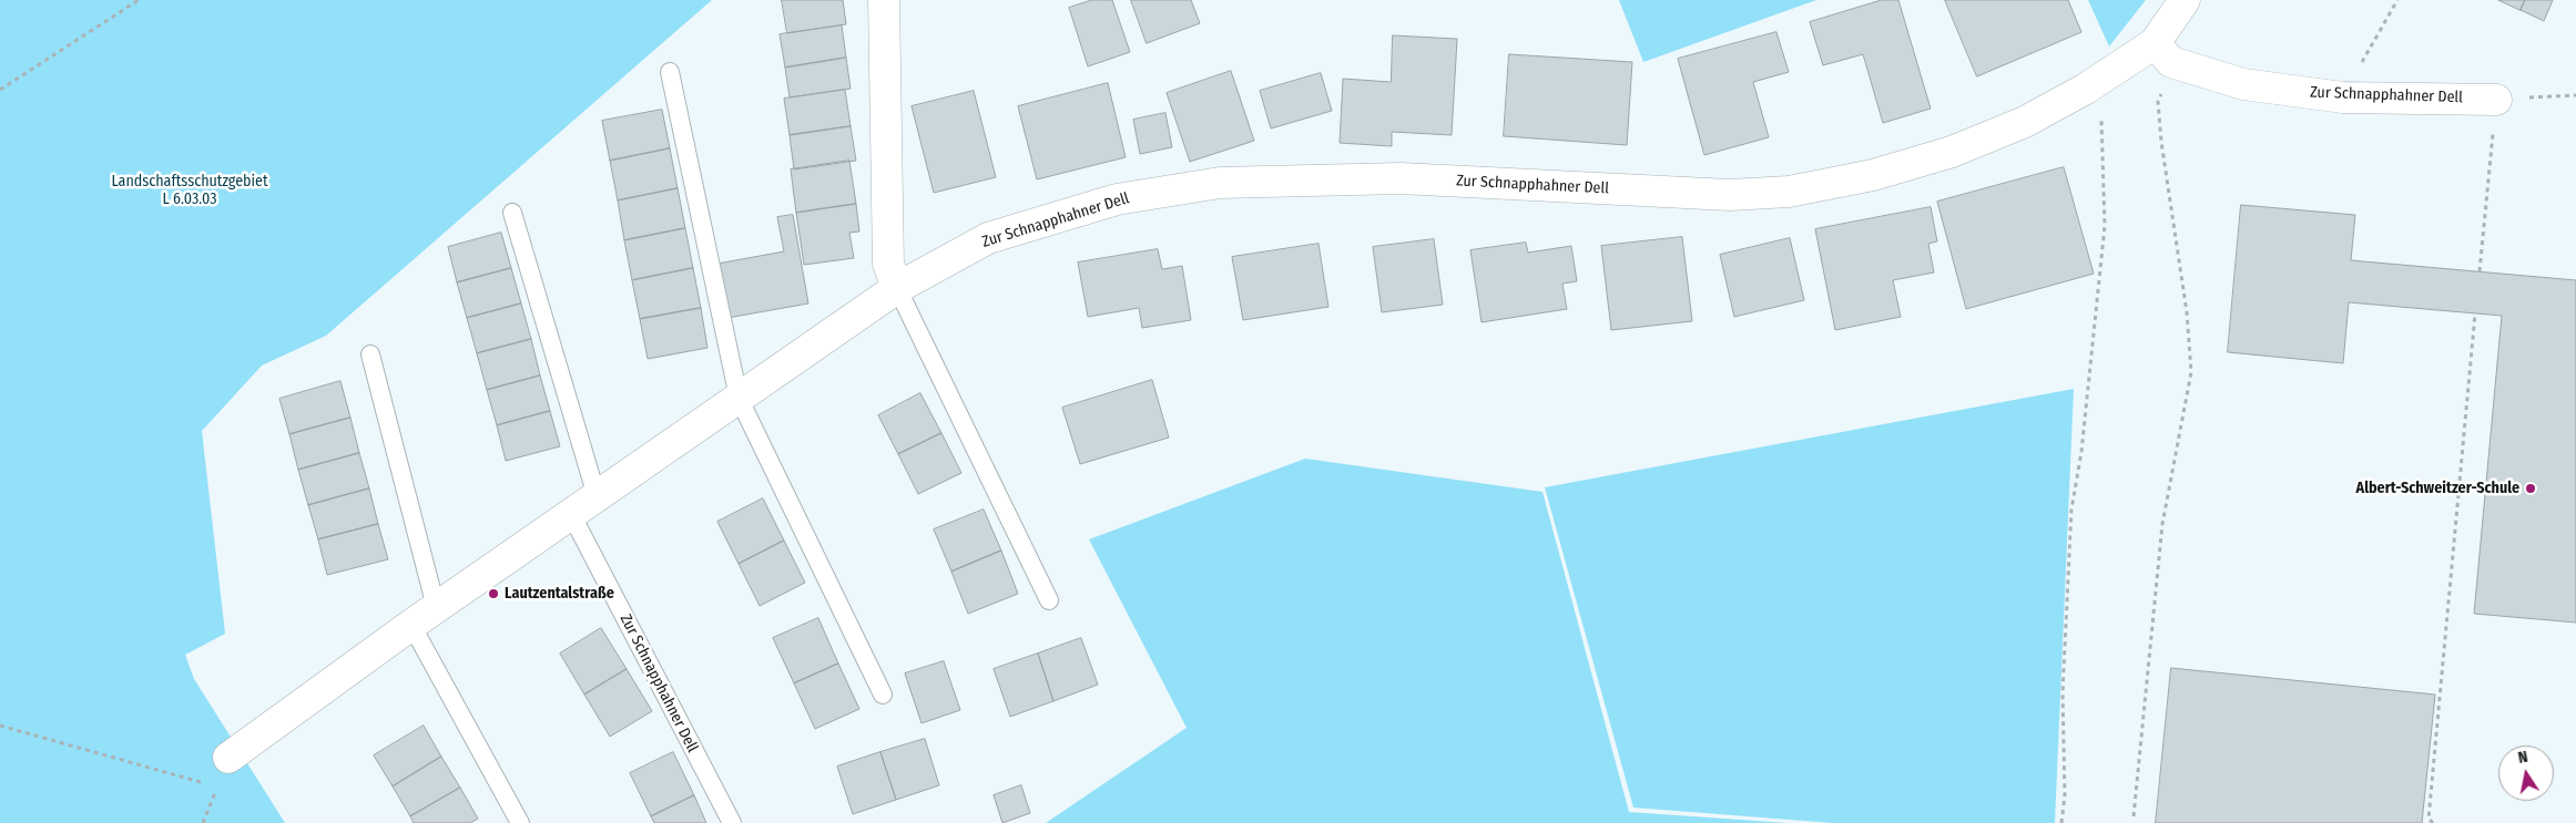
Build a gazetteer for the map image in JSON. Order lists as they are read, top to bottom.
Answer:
{
  "streets": {
    "street": ["Zur Schnapphahner Dell"]
  },
  "parks": ["Landschaftsschutzgebiet L 6.03.03"],
  "places": ["Albert-Schweitzer-Schule", "Lautzentalstraße"],
  "north": "top"
}
